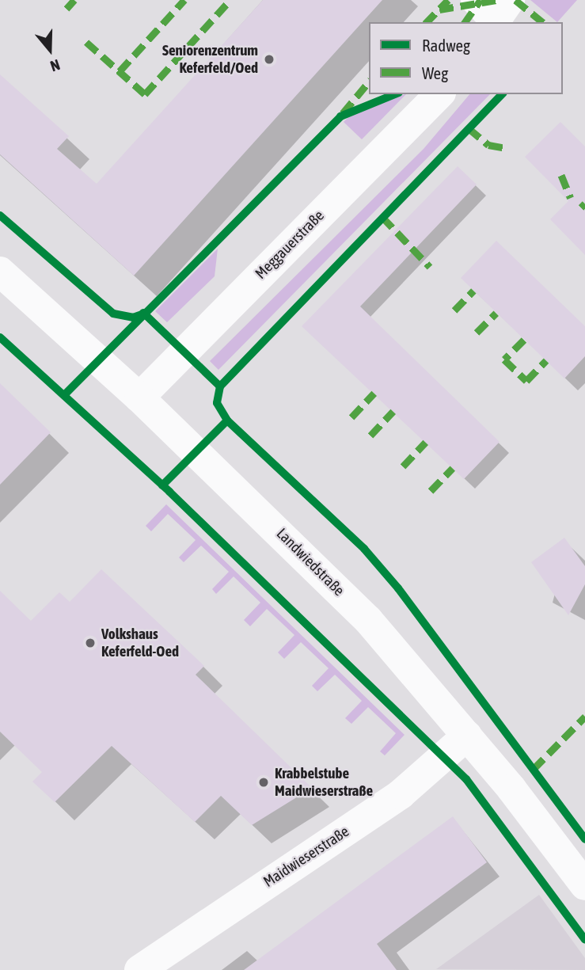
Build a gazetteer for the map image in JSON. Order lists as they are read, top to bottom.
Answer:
{
  "streets": {
    "main road": ["Meggauerstraße", "Landwiedstraße", "Maidwieserstraße"]
  },
  "crossings": [
    ["Meggauerstraße", "Landwiedstraße"],
    ["Landwiedstraße", "Maidwieserstraße"]
  ],
  "places": ["Seniorenzentrum Keferfeld/Oed", "Volkshaus Keferfeld-Oed", "Krabbelstube Maidwieserstraße"],
  "legend": ["Radweg", "Weg"],
  "north": "bottom"
}
